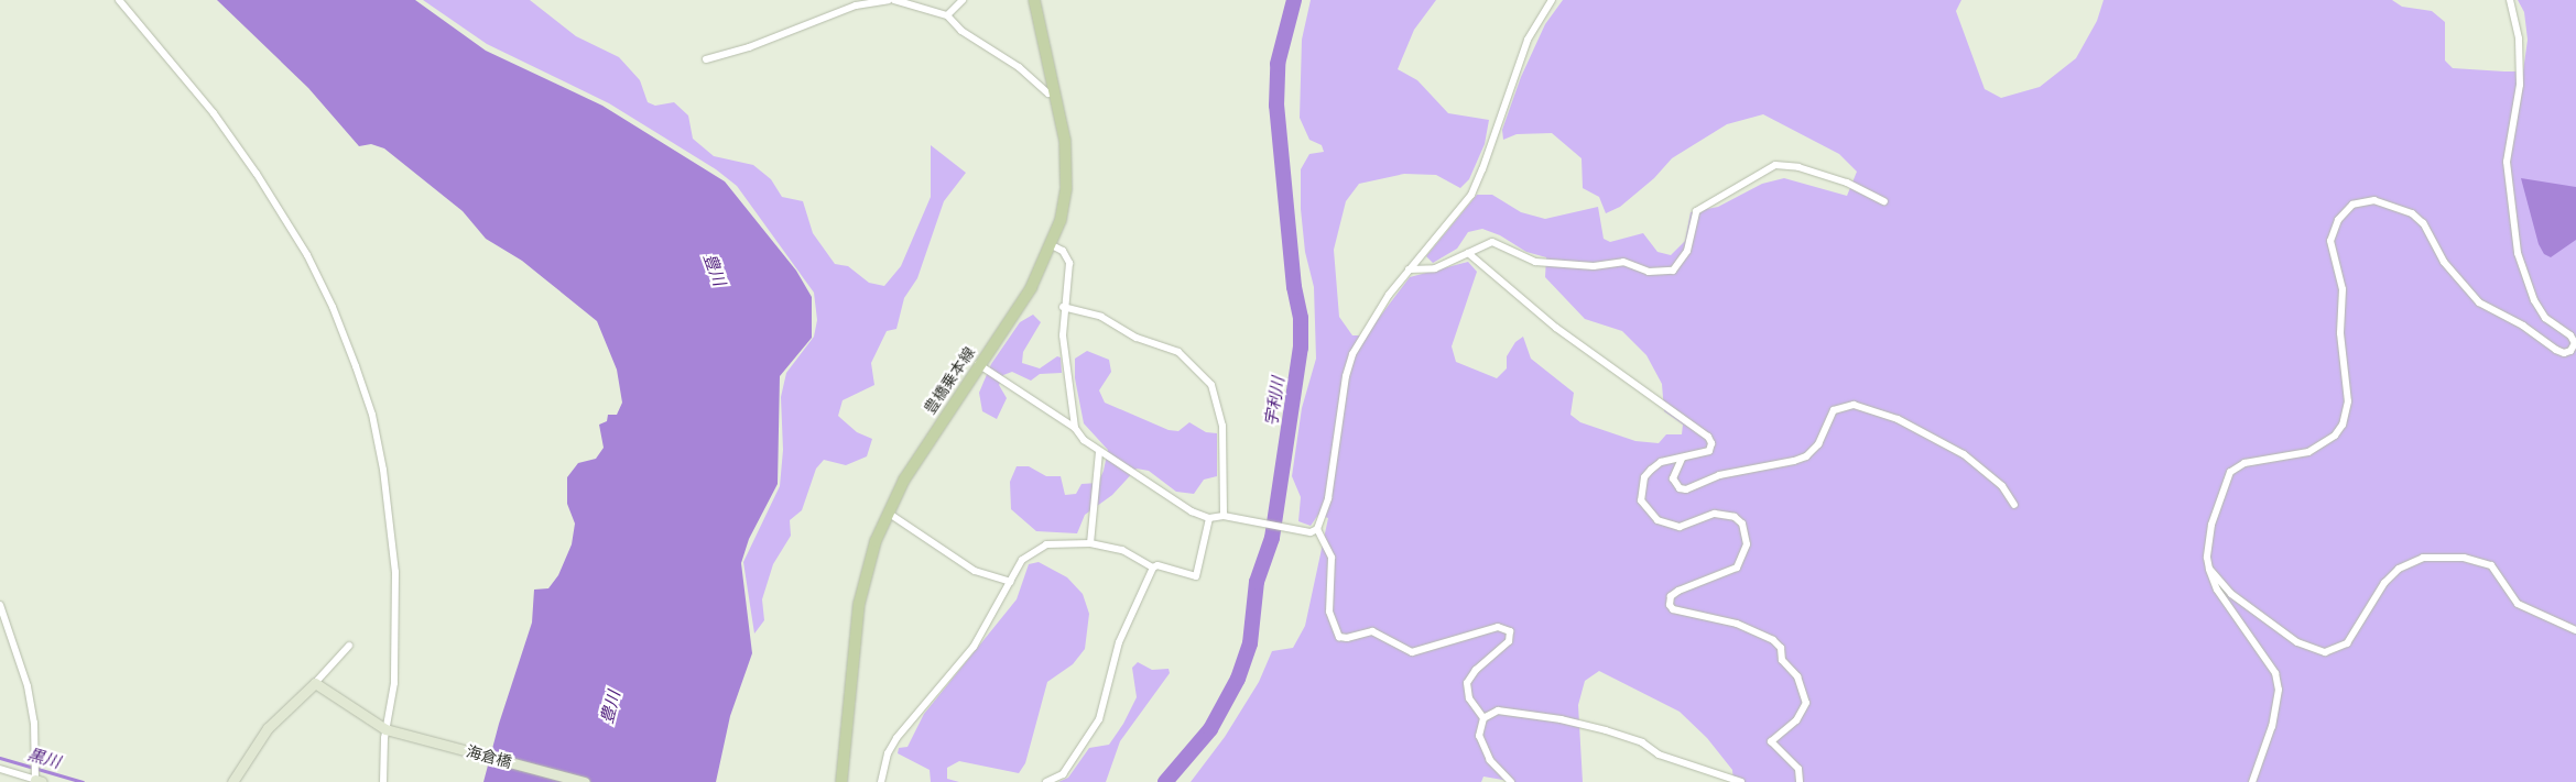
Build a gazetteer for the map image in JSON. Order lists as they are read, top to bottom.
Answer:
{
  "streets": {
    "main road": ["豊橋乗本線"],
    "street": ["海倉橋"]
  },
  "water": ["豊川", "宇利川", "黒川"]
}
